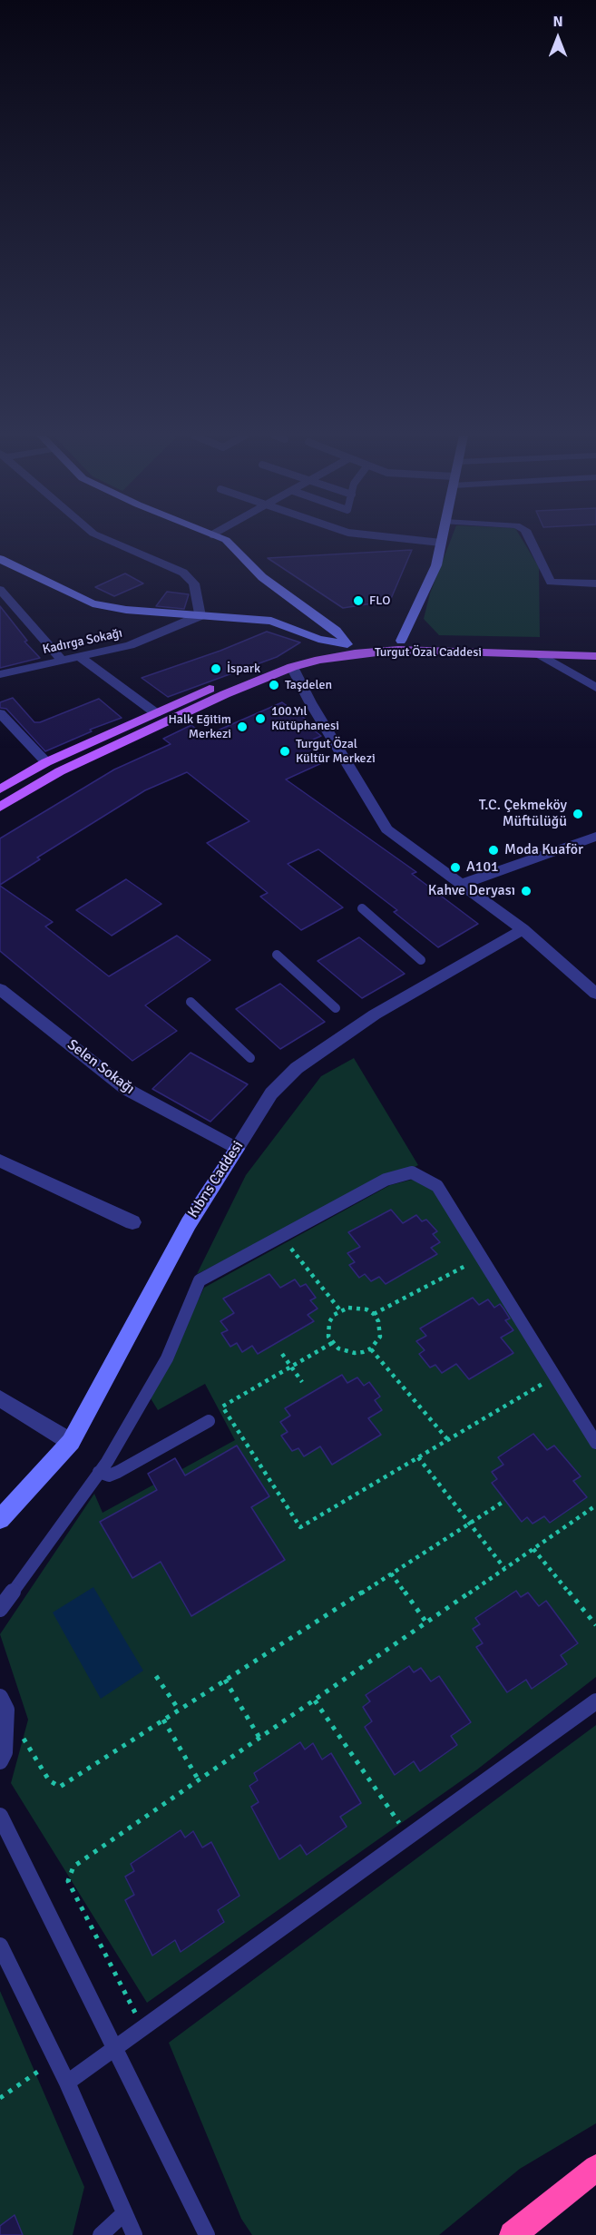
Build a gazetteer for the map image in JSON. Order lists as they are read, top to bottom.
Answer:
{
  "streets": {
    "main road": ["Turgut Özal Caddesi"],
    "street": ["Kadırga Sokağı", "Selen Sokağı", "Kıbrıs Caddesi"]
  },
  "crossings": [
    ["Selen Sokağı", "Kıbrıs Caddesi"]
  ],
  "places": [
    "FLO",
    "İspark",
    "Taşdelen",
    "100.Yıl Kütüphanesi",
    "Halk Eğitim Merkezi",
    "Turgut Özal Kültür Merkezi",
    "T.C. Çekmeköy Müftülüğü",
    "Moda Kuaför",
    "A101",
    "Kahve Deryası"
  ],
  "north": "top"
}
